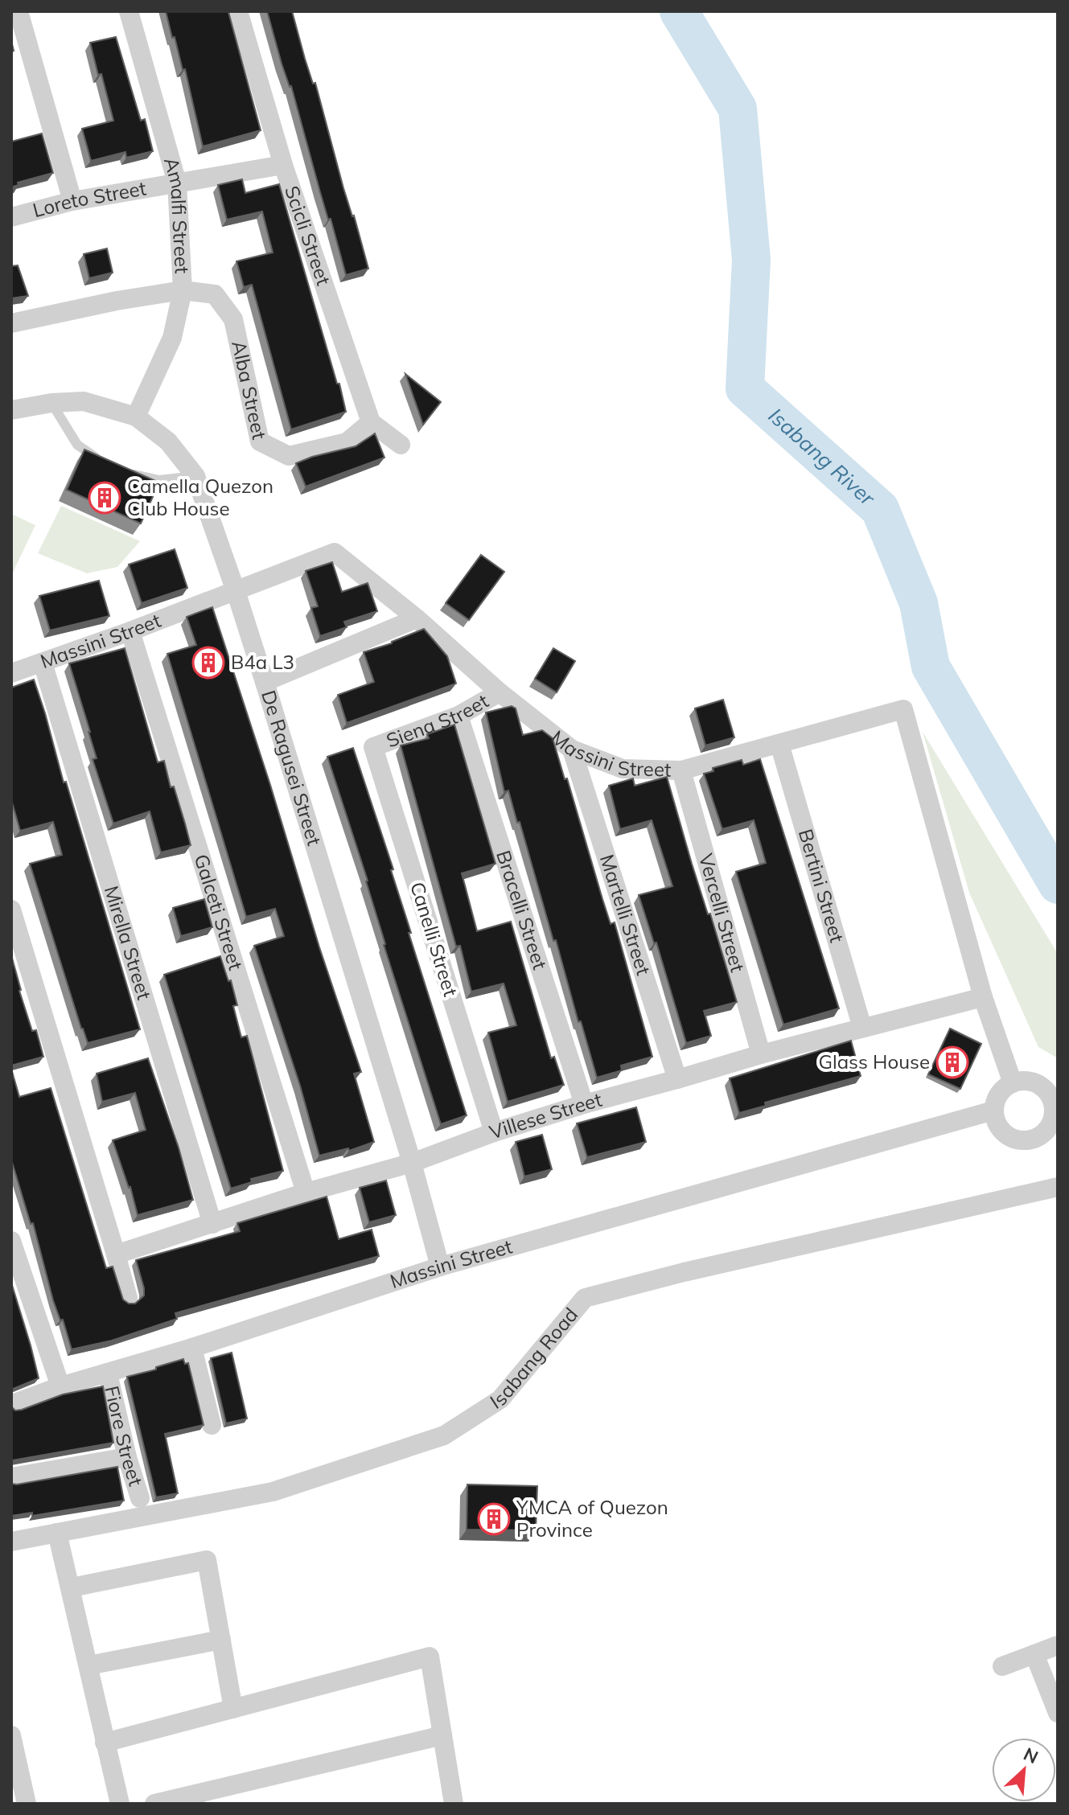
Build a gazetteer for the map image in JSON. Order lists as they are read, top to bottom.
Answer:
{
  "streets": {
    "street": [
      "Loreto Street",
      "Amalfi Street",
      "Scicli Street",
      "Alba Street",
      "Massini Street",
      "Siena Street",
      "De Ragusei Street",
      "Bertini Street",
      "Bracelli Street",
      "Galceti Street",
      "Vercelli Street",
      "Martelli Street",
      "Canelli Street",
      "Mirella Street",
      "Villese Street",
      "Isabang Road",
      "Fiore Street"
    ]
  },
  "crossings": [
    ["Loreto Street", "Amalfi Street"],
    ["Loreto Street", "Scicli Street"],
    ["Amalfi Street", "Alba Street"],
    ["Amalfi Street", "De Ragusei Street"],
    ["Scicli Street", "Alba Street"],
    ["Massini Street", "Siena Street"],
    ["Massini Street", "De Ragusei Street"],
    ["Massini Street", "Bertini Street"],
    ["Massini Street", "Galceti Street"],
    ["Massini Street", "Vercelli Street"],
    ["Massini Street", "Martelli Street"],
    ["Massini Street", "Mirella Street"],
    ["Massini Street", "Villese Street"],
    ["Massini Street", "Fiore Street"],
    ["Siena Street", "Bracelli Street"],
    ["Siena Street", "Canelli Street"],
    ["De Ragusei Street", "Villese Street"],
    ["Bertini Street", "Villese Street"],
    ["Bracelli Street", "Villese Street"],
    ["Galceti Street", "Villese Street"],
    ["Vercelli Street", "Villese Street"],
    ["Martelli Street", "Villese Street"],
    ["Canelli Street", "Villese Street"],
    ["Mirella Street", "Villese Street"]
  ],
  "water": ["Isabang River"],
  "places": {
    "building": [
      "Camella Quezon Club House",
      "B4a L3",
      "Glass House",
      "YMCA of Quezon Province"
    ]
  },
  "north": "top right"
}
